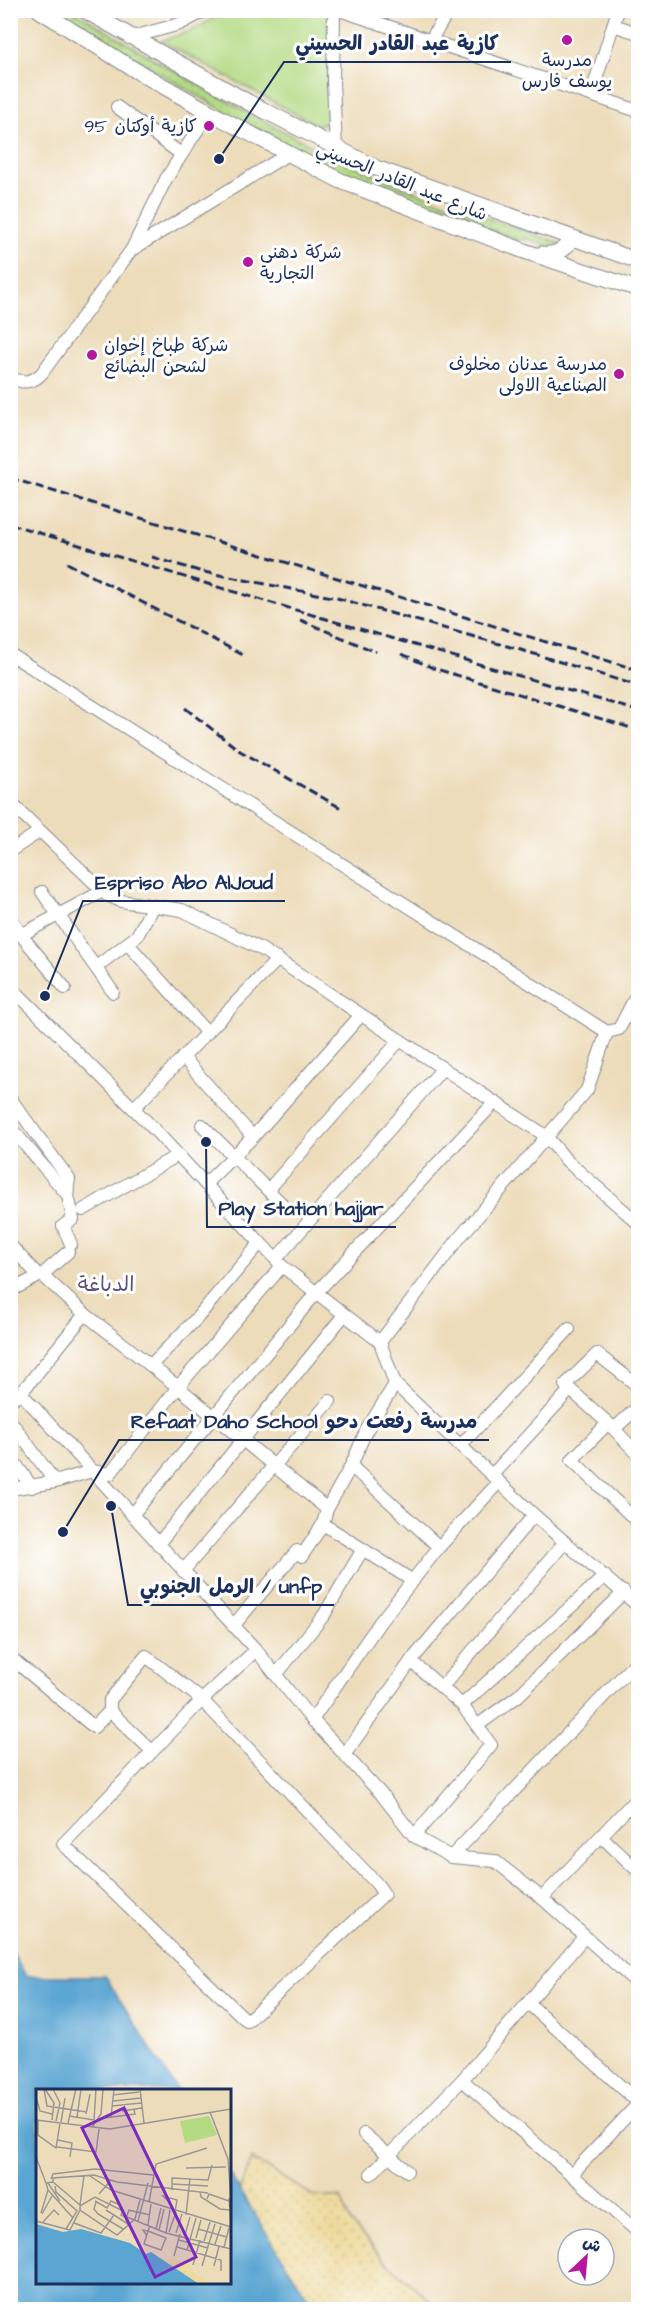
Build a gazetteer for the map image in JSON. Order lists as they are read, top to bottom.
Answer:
{
  "streets": {
    "main road": ["شارع عبد القادر الحسيني"]
  },
  "districts": ["الدباغة"],
  "places": [
    "مدرسة يوسف فارس",
    "كازية أوكتان 95",
    "كازية عبد القادر الحسيني",
    "شركة دهني التجارية",
    "شركة طباخ إخوان لشحن البضائع",
    "مدرسة عدنان مخلوف الصناعية الاولى",
    "Espriso Abo AlJoud",
    "Play Station hajjar",
    "الرمل الجنوبي / unfp",
    "Refaat Daho School مدرسة رفعت دحو"
  ],
  "north": "top right"
}
